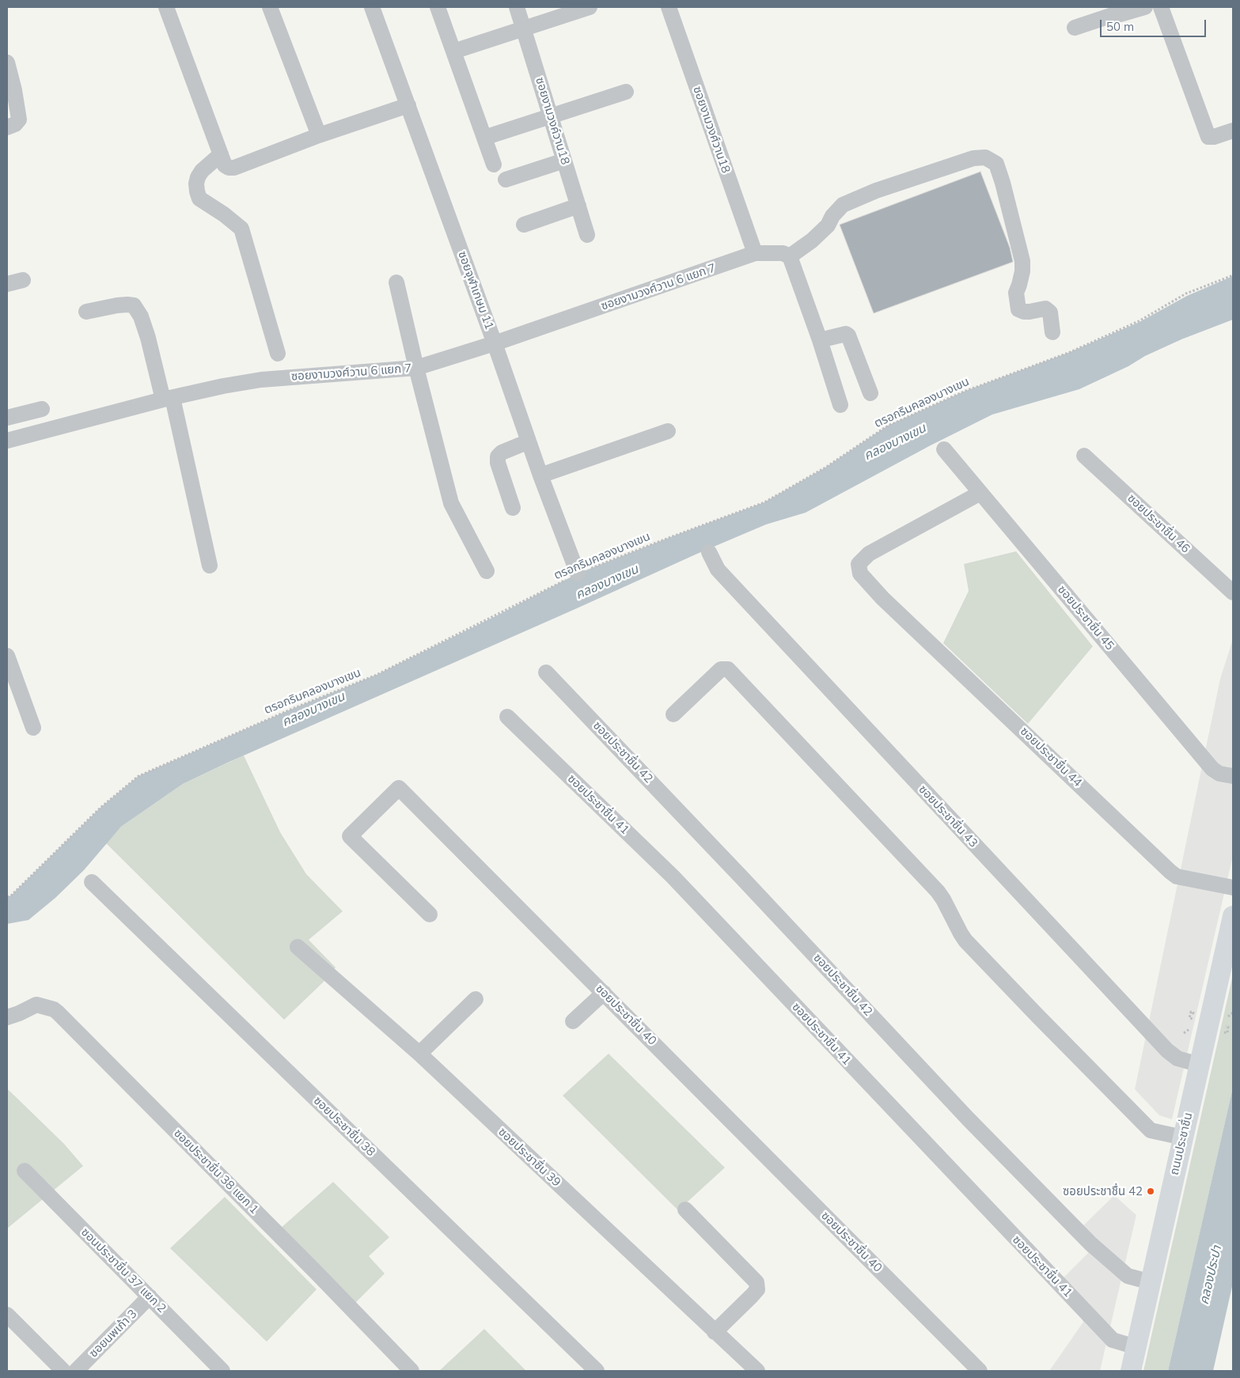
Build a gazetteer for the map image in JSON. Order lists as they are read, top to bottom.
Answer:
{
  "streets": {
    "main road": ["ถนนประชาชื่น"],
    "street": [
      "ซอยงามวงค์วาน18",
      "ซอยงามวงศ์วาน18",
      "ซอยงามวงศ์วาน 6 แยก 7",
      "ซอยจุฬาเกษม 11",
      "ซอยประชาชื่น 46",
      "ซอยประชาชื่น 45",
      "ซอยประชาชื่น 42",
      "ซอยประชาชื่น 44",
      "ซอยประชาชื่น 41",
      "ซอยประชาชื่น 43",
      "ซอยประชาชื่น 40",
      "ซอยประชาชื่น 38",
      "ซอยประชาชื่น 39",
      "ซอยประชาชื่น 38 แยก 1",
      "ซอนประชาชื่น 37 แยก 2",
      "ซอยนพเก้า 3"
    ],
    "path": ["ตรอกริมคลองบางเขน"]
  },
  "crossings": [
    ["ซอยงามวงศ์วาน18", "ซอยงามวงศ์วาน 6 แยก 7"],
    ["ซอยงามวงศ์วาน 6 แยก 7", "ซอยจุฬาเกษม 11"],
    ["ซอยจุฬาเกษม 11", "ตรอกริมคลองบางเขน"],
    ["ซอยประชาชื่น 45", "ซอยประชาชื่น 44"],
    ["ซอยประชาชื่น 42", "ถนนประชาชื่น"],
    ["ซอยประชาชื่น 41", "ถนนประชาชื่น"],
    ["ซอยประชาชื่น 43", "ถนนประชาชื่น"],
    ["ซอนประชาชื่น 37 แยก 2", "ซอยนพเก้า 3"]
  ],
  "water": ["คลองบางเขน", "คลองประปา"],
  "places": ["ซอยประชาชื่น 42"],
  "scale_bar": "50 m"
}
